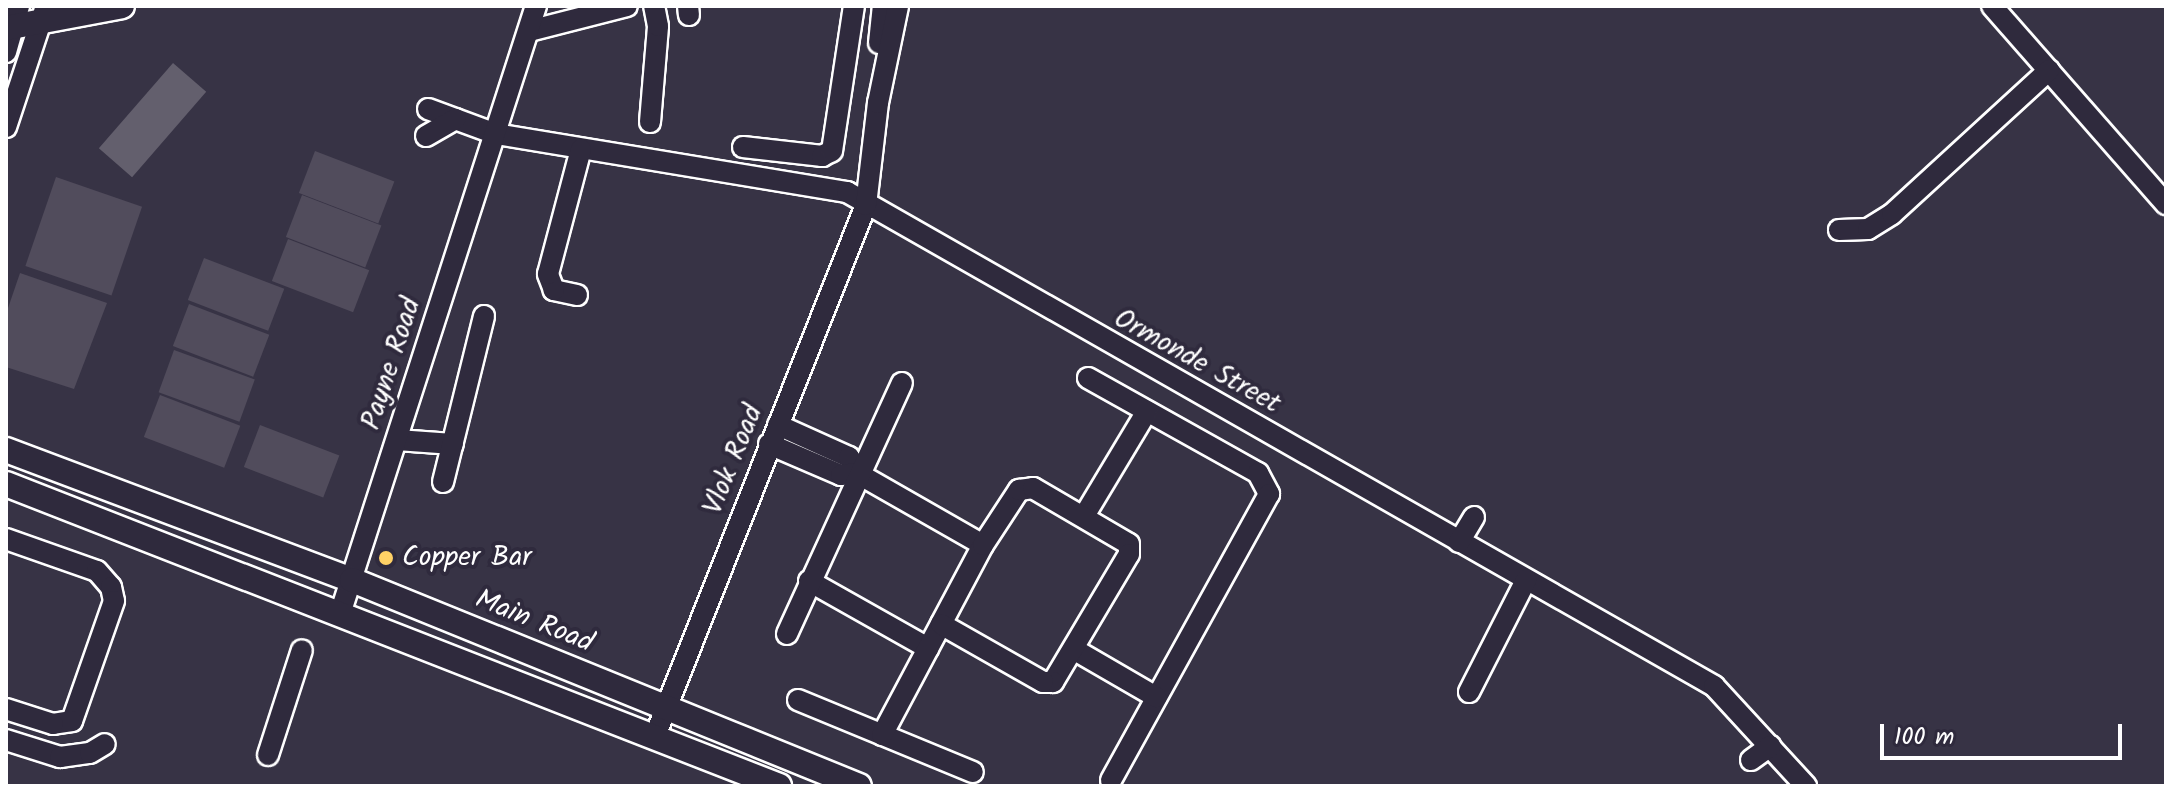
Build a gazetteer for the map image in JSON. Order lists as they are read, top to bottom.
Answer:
{
  "streets": {
    "main road": ["Main Road"],
    "street": ["Ormonde Street", "Payne Road", "Vlok Road"]
  },
  "crossings": [
    ["Ormonde Street", "Payne Road"],
    ["Ormonde Street", "Vlok Road"],
    ["Payne Road", "Main Road"],
    ["Vlok Road", "Main Road"]
  ],
  "places": ["Copper Bar"],
  "scale_bar": "100 m"
}
